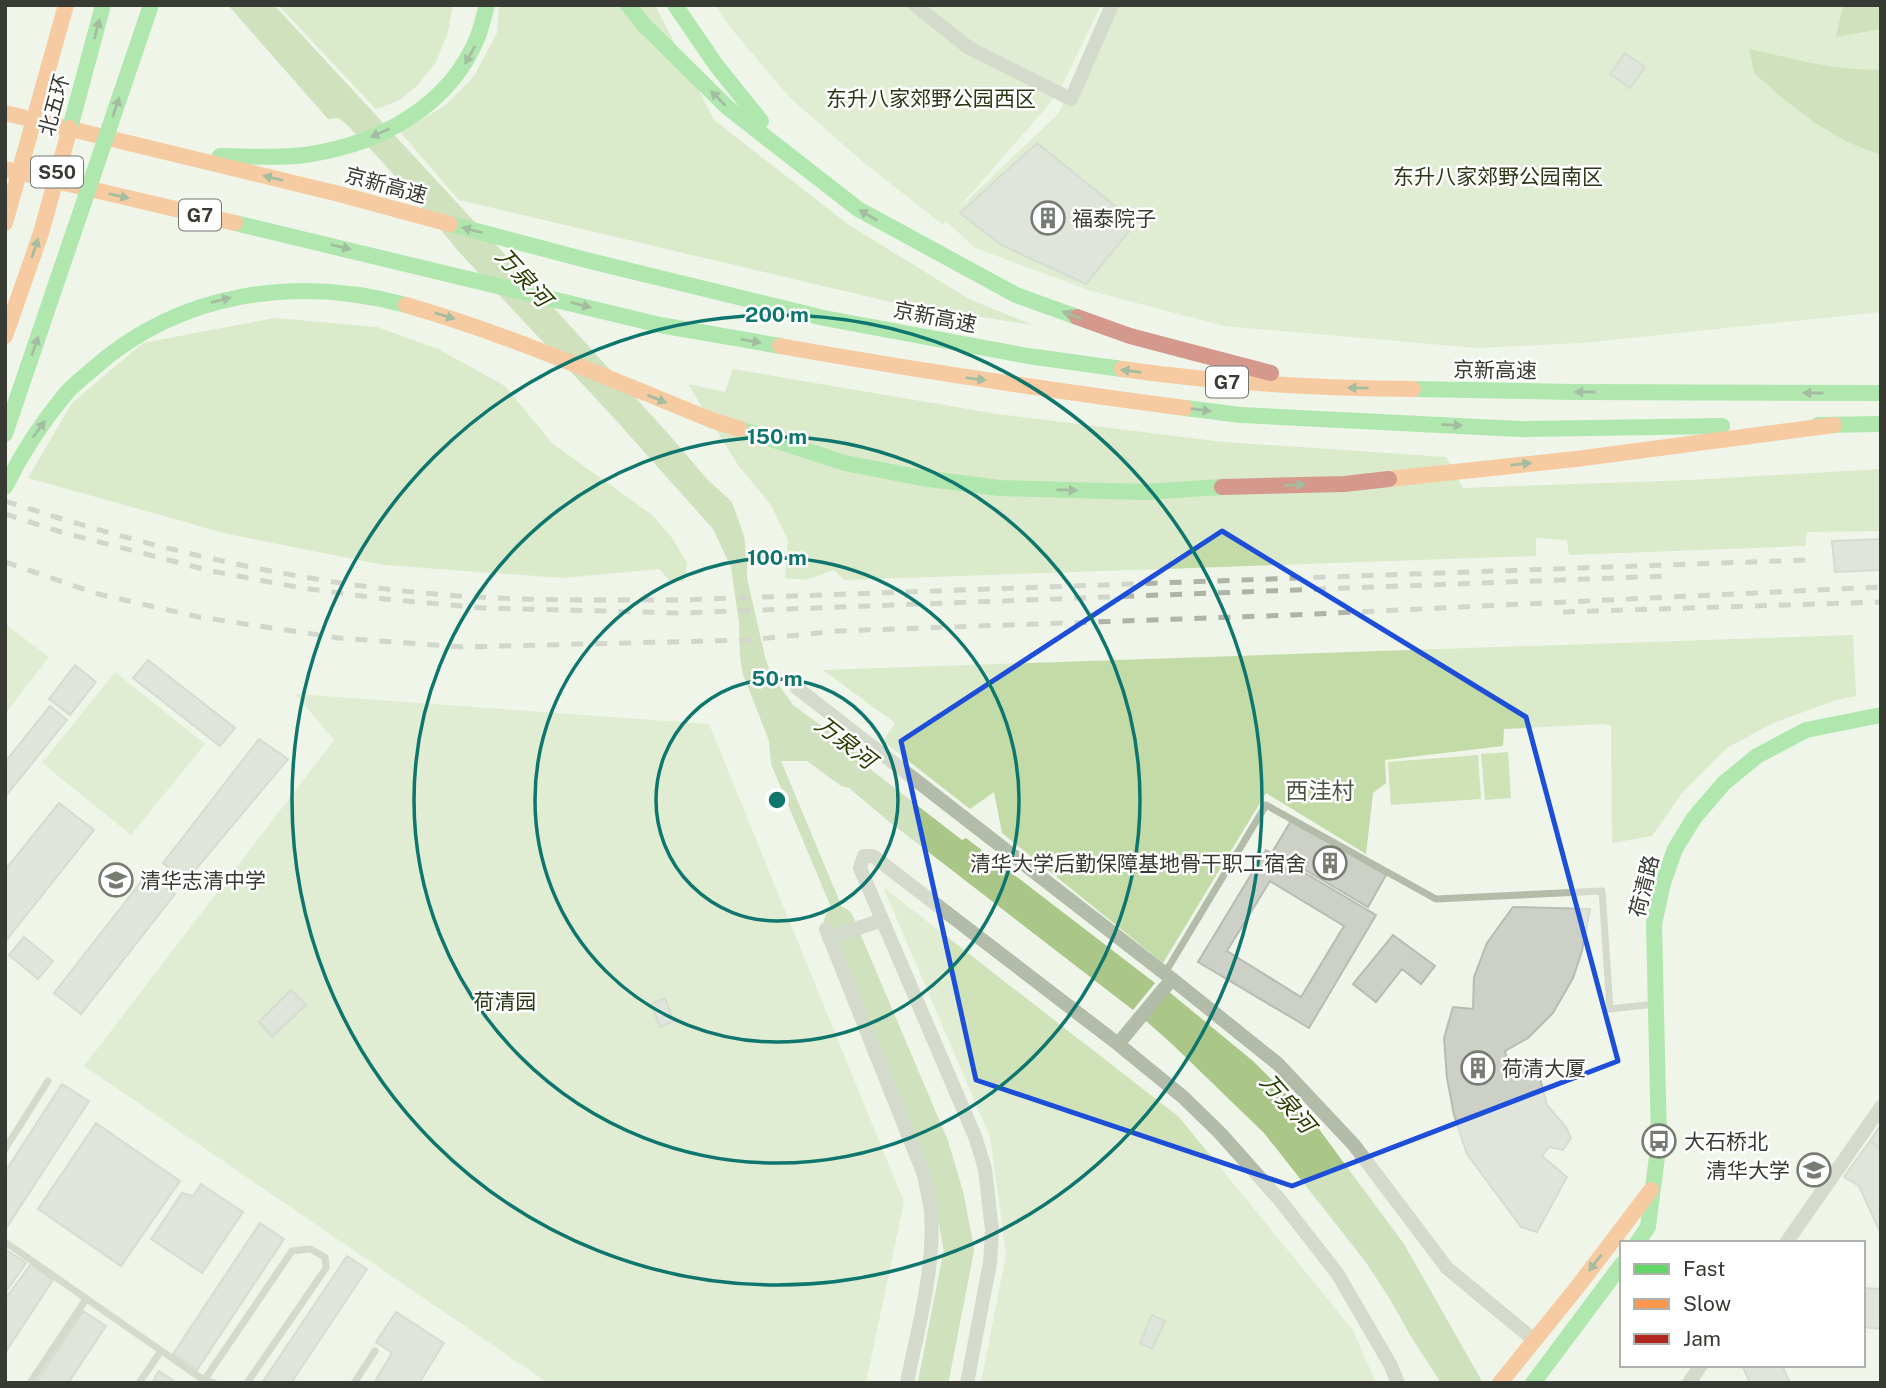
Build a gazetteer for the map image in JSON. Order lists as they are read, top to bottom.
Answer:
{
  "streets": {
    "main road": [
      "北五环",
      "S50",
      "京新高速",
      "G7",
      "荷清路"
    ]
  },
  "districts": ["西洼村"],
  "water": ["万泉河"],
  "parks": ["东升八家郊野公园西区", "东升八家郊野公园南区", "荷清园"],
  "places": {
    "building": ["福泰院子", "清华大学后勤保障基地骨干职工宿舍", "荷清大厦"],
    "school or university": ["清华志清中学", "清华大学"],
    "bus stop": ["大石桥北"]
  },
  "legend": ["Fast", "Slow", "Jam"],
  "rings": [
    "200 m",
    "150 m",
    "100 m",
    "50 m"
  ]
}
